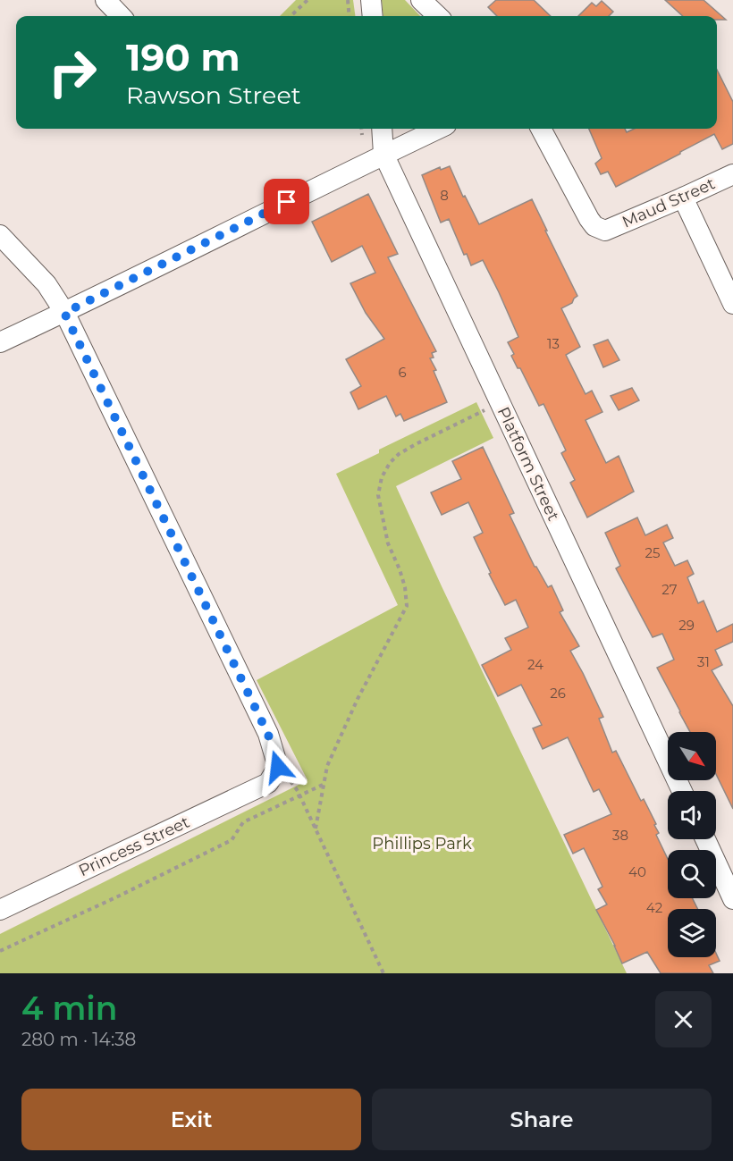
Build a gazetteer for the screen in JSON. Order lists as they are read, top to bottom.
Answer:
{
  "streets": {
    "street": ["Maud Street", "Platform Street", "Princess Street"]
  },
  "parks": ["Phillips Park"],
  "house_numbers": [
    "8",
    "13",
    "6",
    "25",
    "27",
    "29",
    "31",
    "24",
    "26",
    "38",
    "40",
    "42"
  ],
  "north": "bottom right",
  "page": {
    "turn": ["190 m", "Rawson Street"],
    "heading": ["4 min", "280 m · 14:38"],
    "buttons": ["Exit", "Share"]
  }
}
